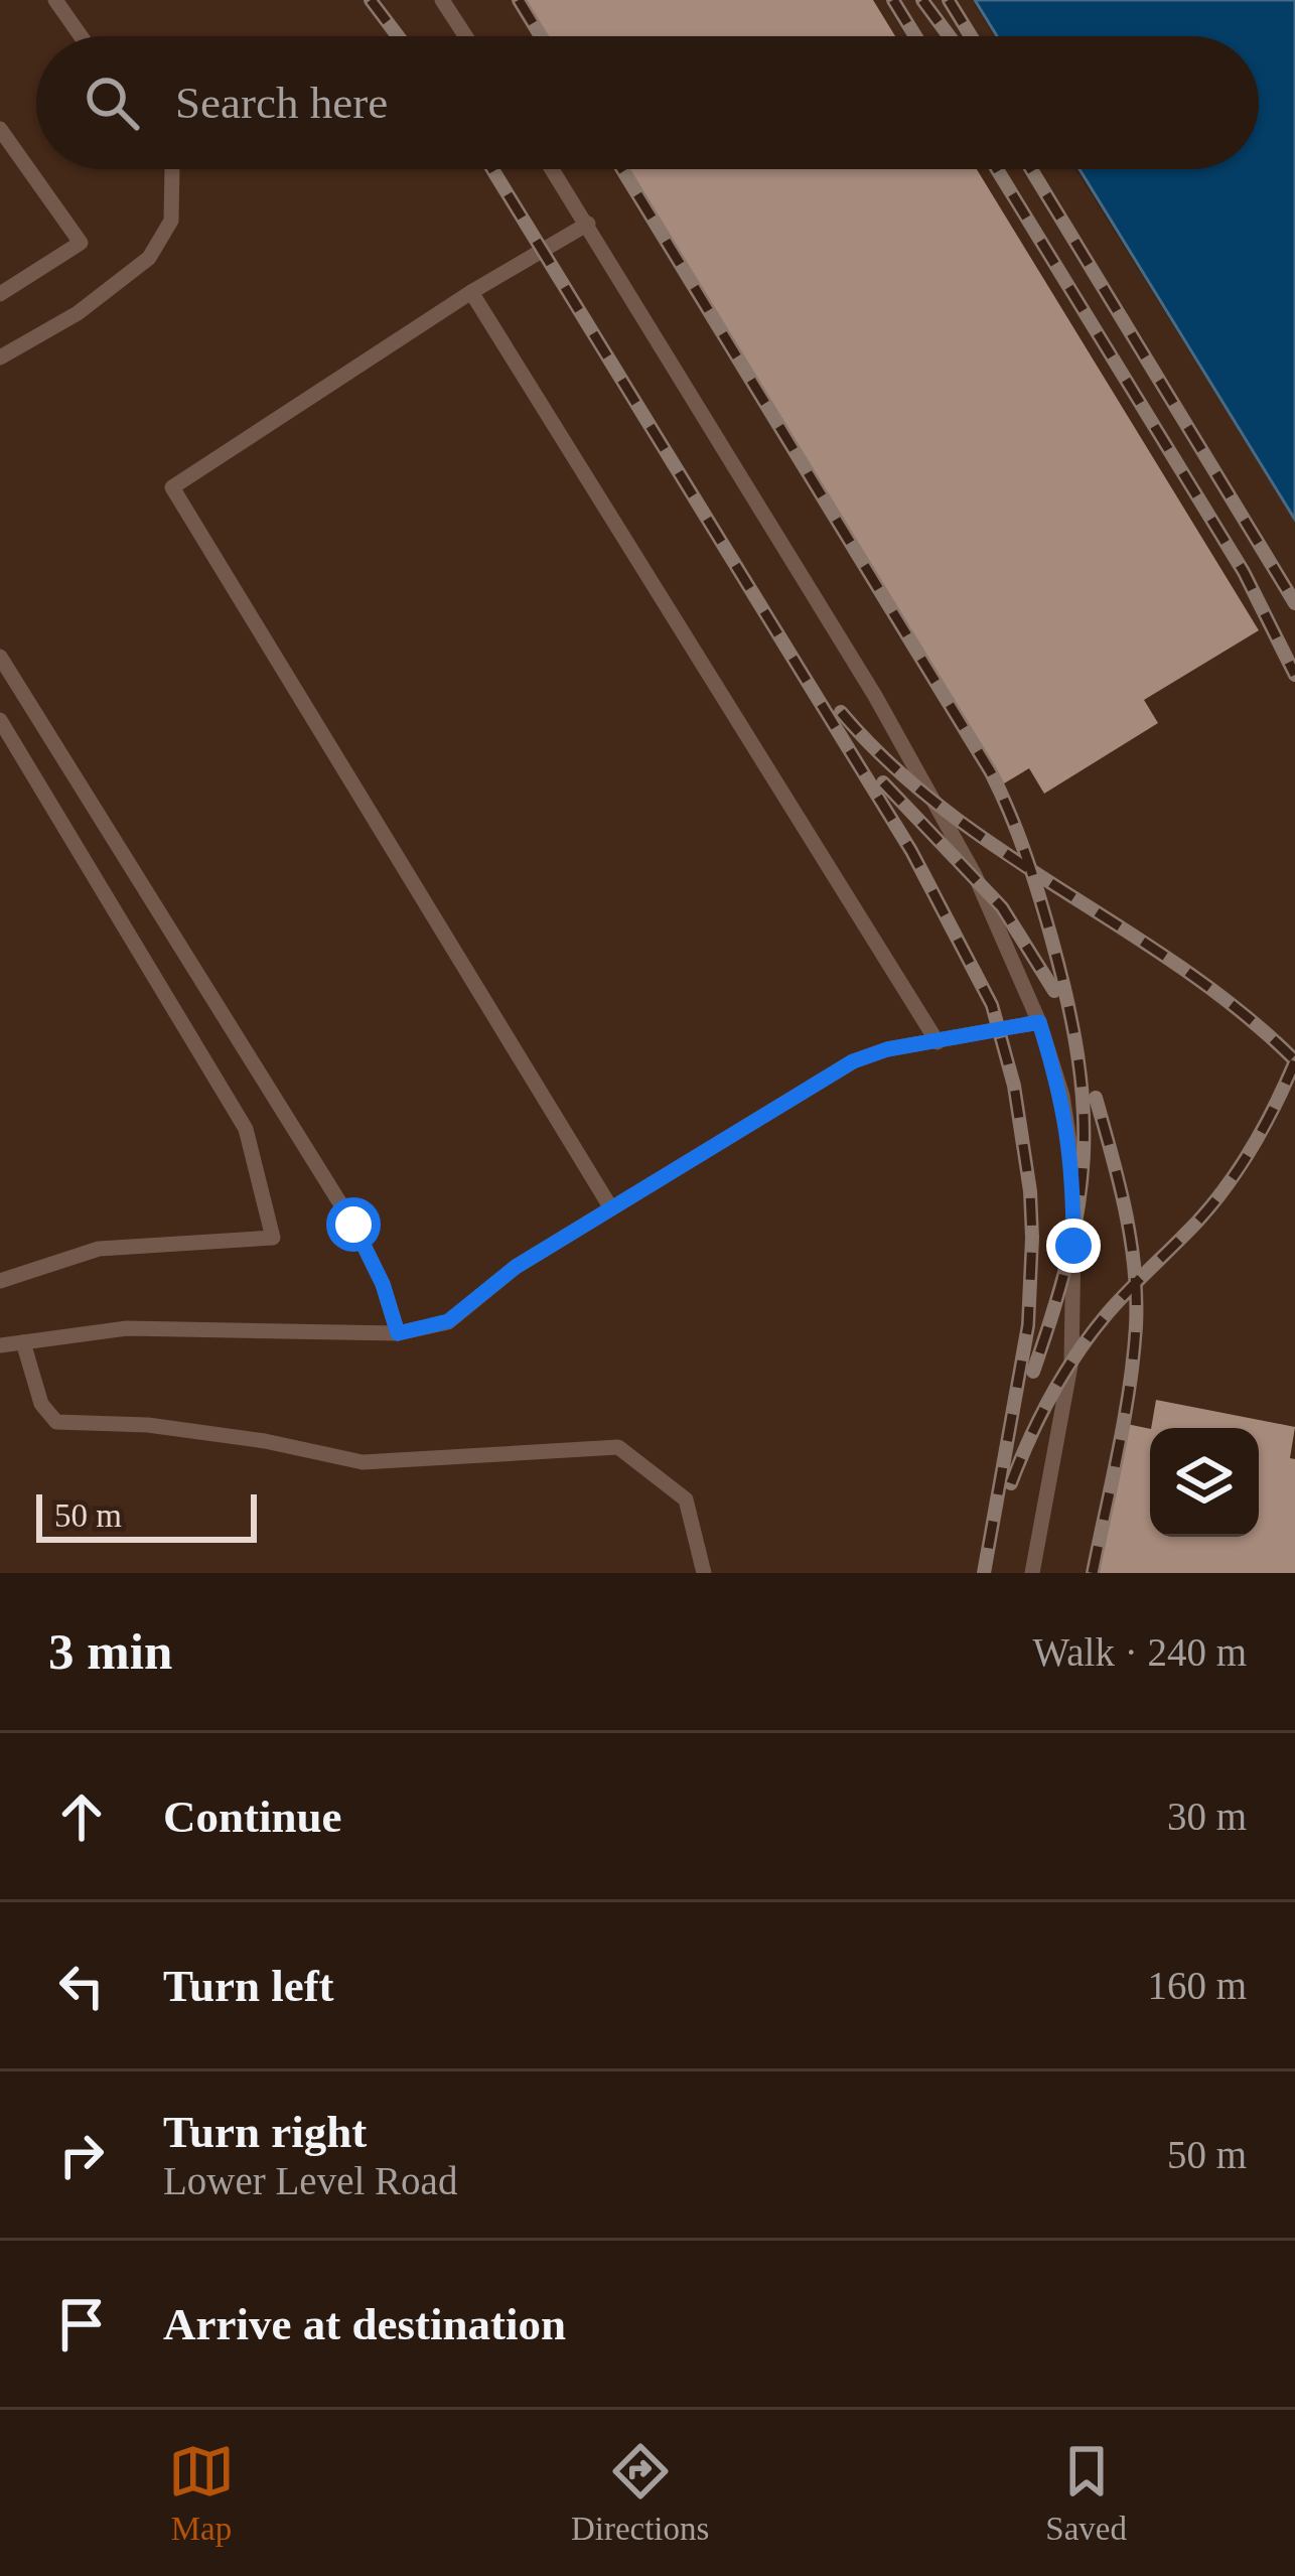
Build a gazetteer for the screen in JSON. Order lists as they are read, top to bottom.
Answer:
{
  "scale_bar": "50 m",
  "page": {
    "search": "Search here",
    "scale": "50 m",
    "heading": ["3 min", "Walk · 240 m"],
    "list": [
      ["Continue", "30 m"],
      ["Turn left", "160 m"],
      ["Turn right", "Lower Level Road", "50 m"],
      "Arrive at destination"
    ],
    "nav": ["Map", "Directions", "Saved"]
  }
}
